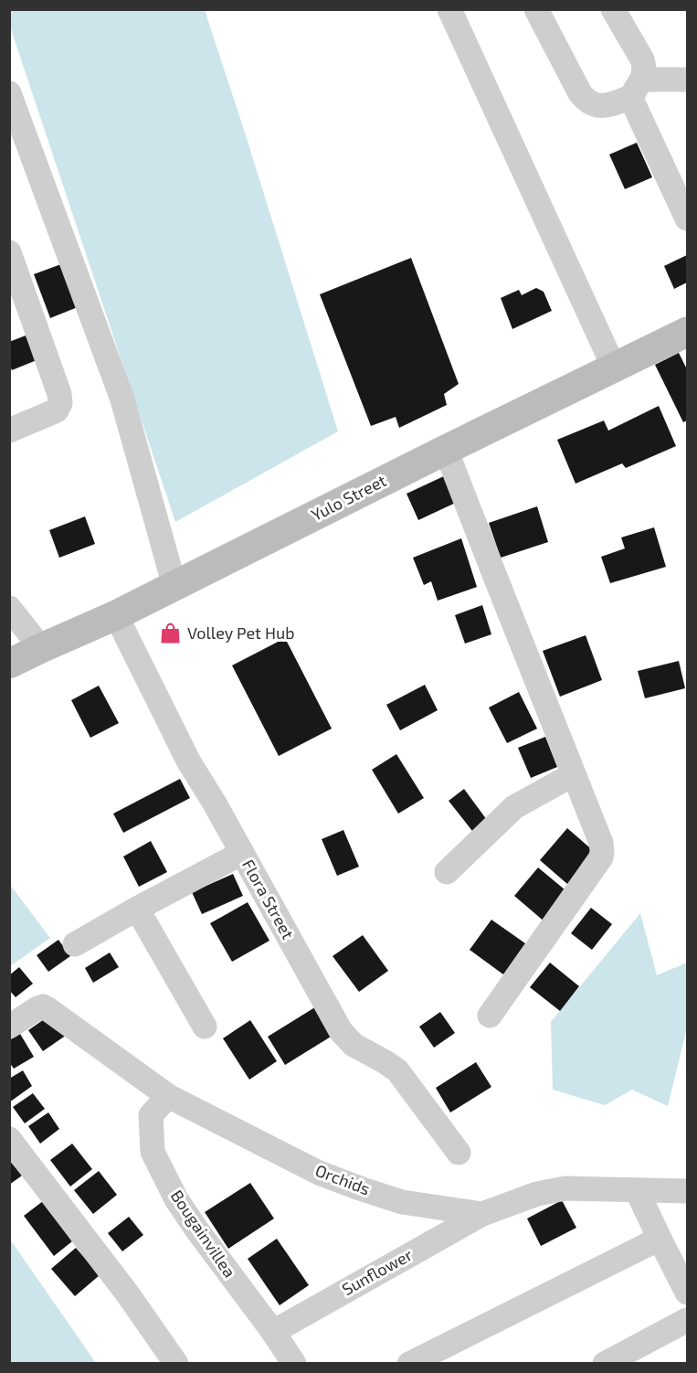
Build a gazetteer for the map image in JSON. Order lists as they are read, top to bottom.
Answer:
{
  "streets": {
    "main road": ["Yulo Street"],
    "street": [
      "Flora Street",
      "Orchids",
      "Bougainvillea",
      "Sunflower"
    ]
  },
  "crossings": [
    ["Yulo Street", "Flora Street"],
    ["Orchids", "Bougainvillea"],
    ["Orchids", "Sunflower"],
    ["Bougainvillea", "Sunflower"]
  ],
  "places": {
    "shop": ["Volley Pet Hub"]
  }
}
